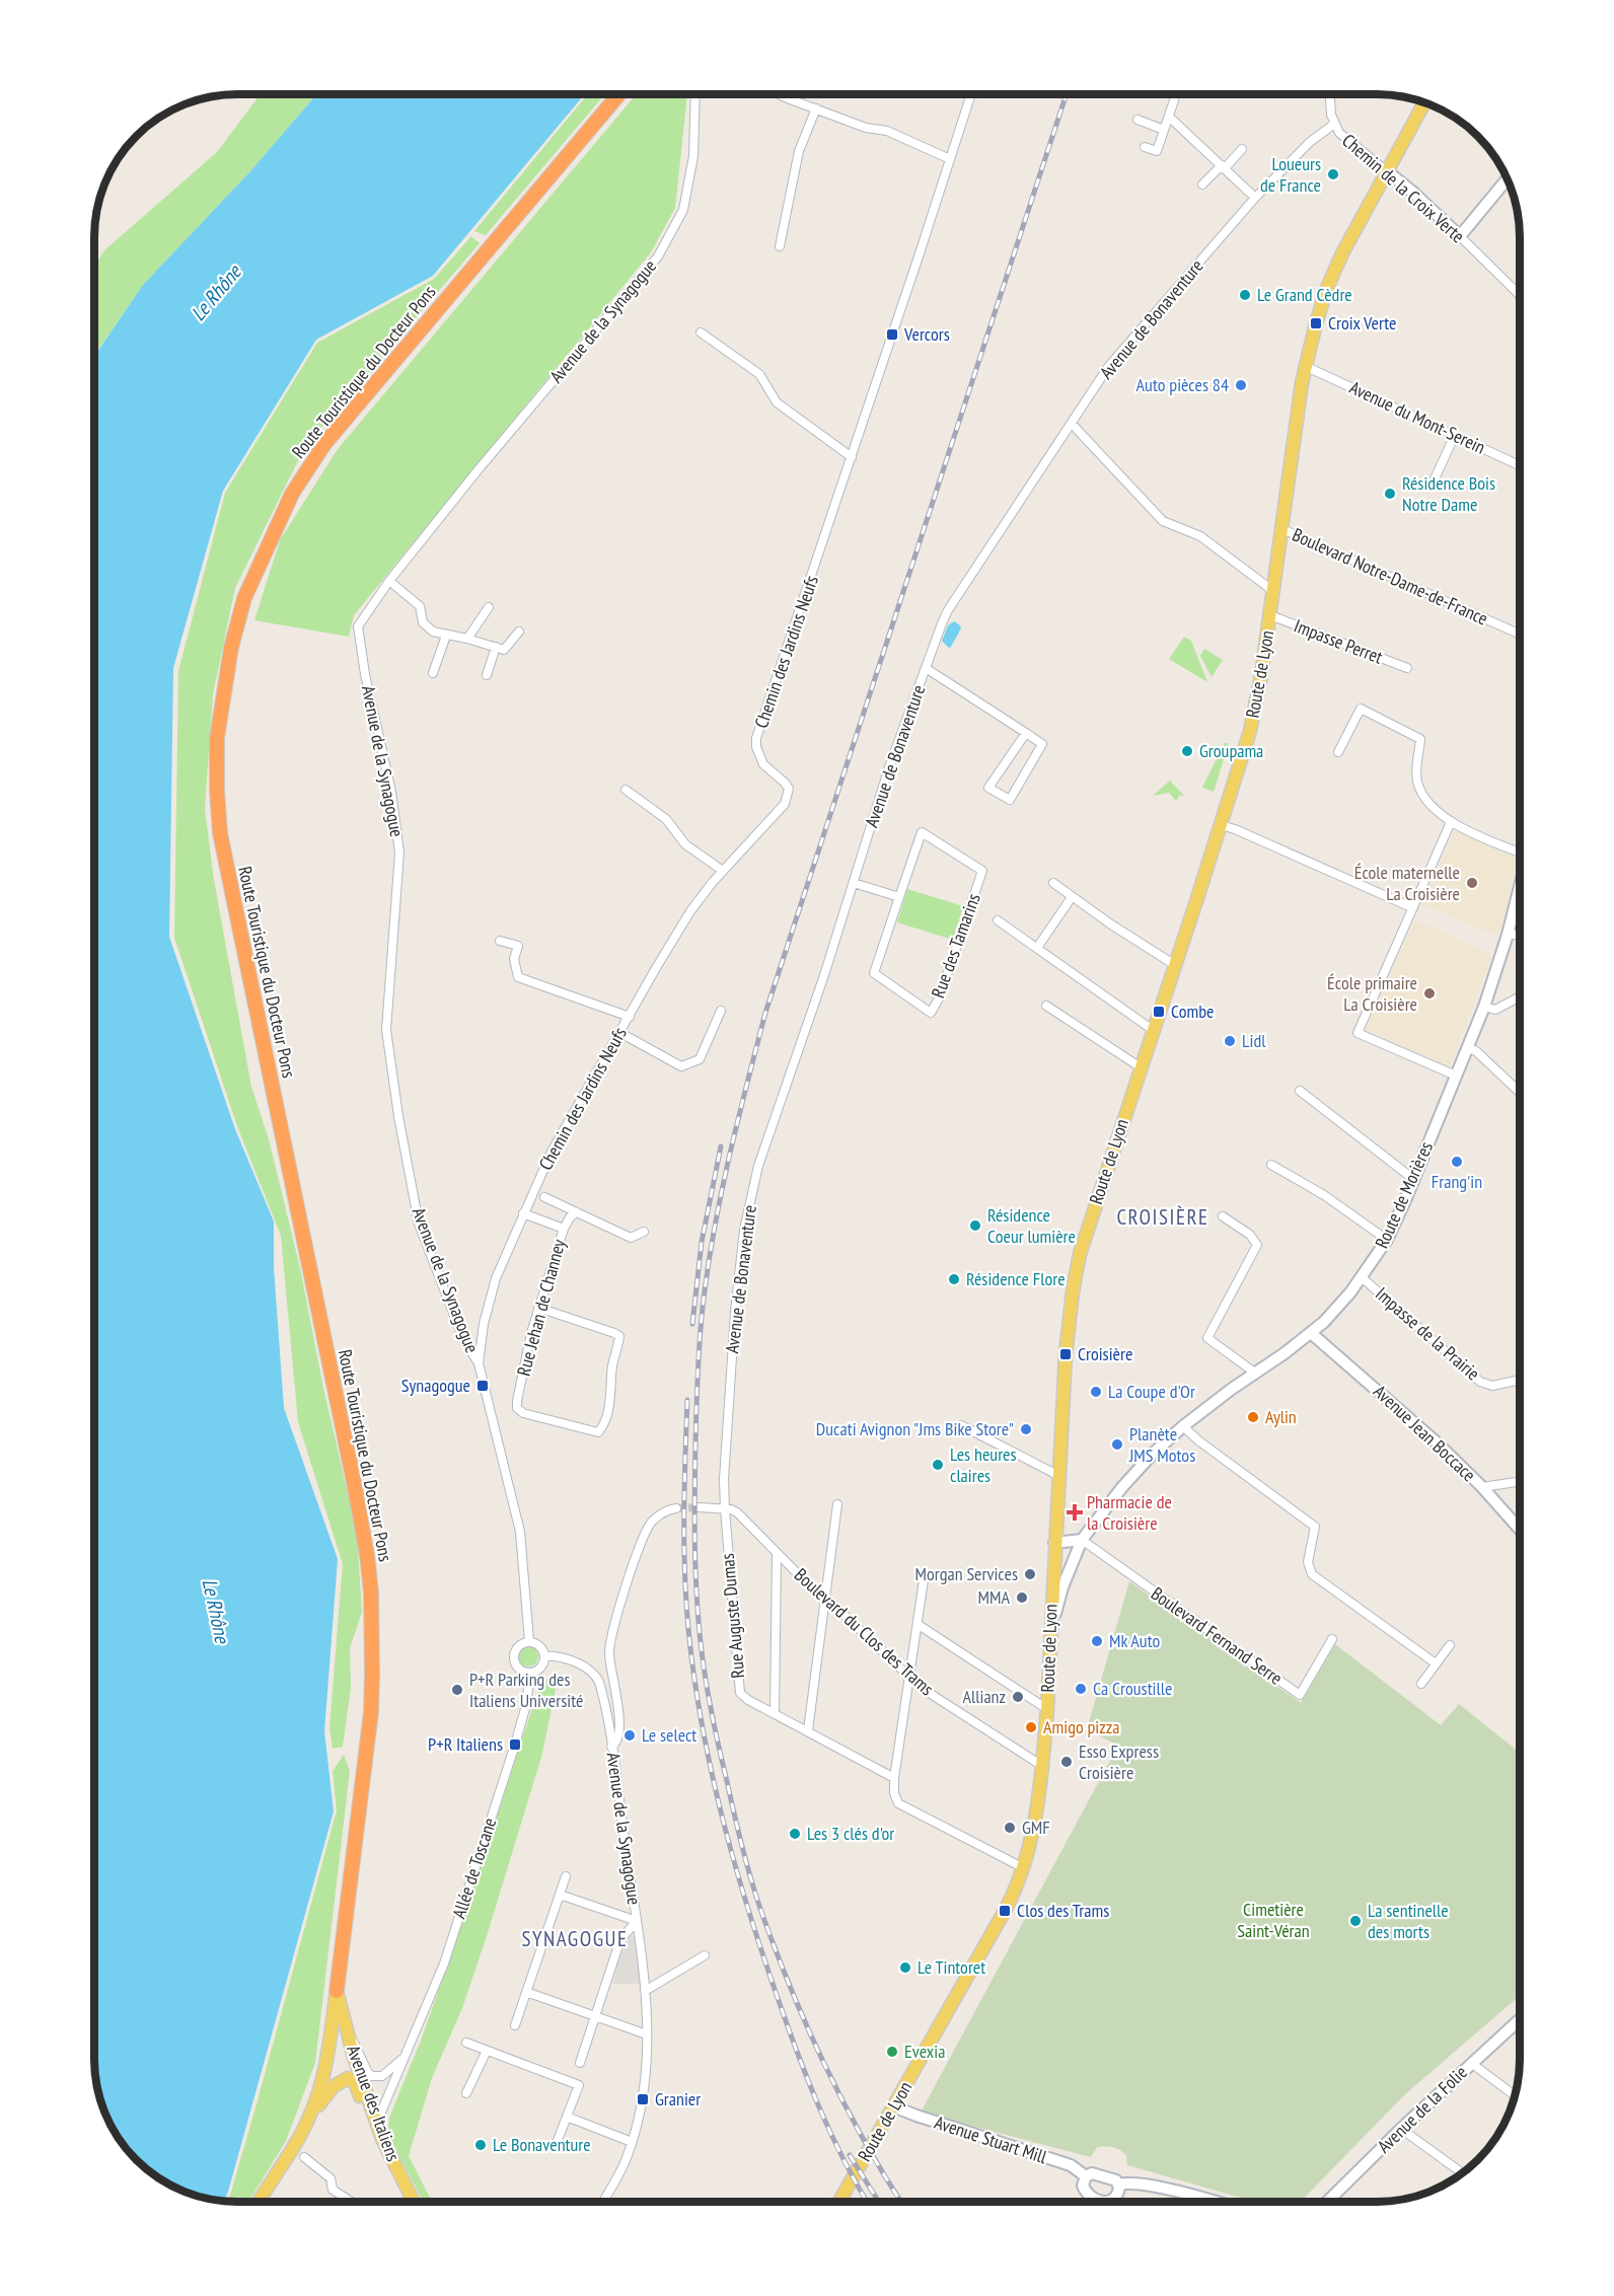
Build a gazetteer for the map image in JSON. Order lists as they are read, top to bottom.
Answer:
{
  "streets": {
    "highway": ["Route Touristique du Docteur Pons"],
    "main road": [
      "Chemin de la Croix Verte",
      "Route de Lyon",
      "Route de Morières",
      "Avenue Jean Boccace",
      "Avenue des Italiens",
      "Avenue de la Folie",
      "Avenue Stuart Mill"
    ],
    "street": [
      "Avenue de Bonaventure",
      "Avenue de la Synagogue",
      "Avenue du Mont-Serein",
      "Boulevard Notre-Dame-de-France",
      "Impasse Perret",
      "Chemin des Jardins Neufs",
      "Rue des Tamarins",
      "Rue Jehan de Channey",
      "Impasse de la Prairie",
      "Rue Auguste Dumas",
      "Boulevard du Clos des Trams",
      "Boulevard Fernand Serre",
      "Allée de Toscane"
    ]
  },
  "crossings": [
    ["Chemin de la Croix Verte", "Avenue de Bonaventure"],
    ["Chemin de la Croix Verte", "Route de Lyon"],
    ["Avenue de Bonaventure", "Rue Auguste Dumas"],
    ["Avenue de Bonaventure", "Boulevard du Clos des Trams"],
    ["Avenue de la Synagogue", "Chemin des Jardins Neufs"],
    ["Avenue de la Synagogue", "Allée de Toscane"],
    ["Route Touristique du Docteur Pons", "Avenue des Italiens"],
    ["Avenue du Mont-Serein", "Route de Lyon"],
    ["Boulevard Notre-Dame-de-France", "Route de Lyon"],
    ["Impasse Perret", "Route de Lyon"],
    ["Route de Lyon", "Route de Morières"],
    ["Route de Lyon", "Boulevard du Clos des Trams"],
    ["Route de Lyon", "Avenue Stuart Mill"],
    ["Route de Morières", "Impasse de la Prairie"],
    ["Route de Morières", "Avenue Jean Boccace"],
    ["Route de Morières", "Boulevard Fernand Serre"],
    ["Rue Auguste Dumas", "Boulevard du Clos des Trams"],
    ["Allée de Toscane", "Avenue des Italiens"]
  ],
  "districts": ["CROISIÈRE", "SYNAGOGUE"],
  "water": ["Le Rhône"],
  "parks": ["Cimetière Saint-Véran"],
  "places": {
    "other": [
      "Loueurs de France",
      "Le Grand Cèdre",
      "Auto pièces 84",
      "Résidence Bois Notre Dame",
      "Groupama",
      "École maternelle La Croisière",
      "École primaire La Croisière",
      "Lidl",
      "Frang'in",
      "Résidence Coeur lumière",
      "Résidence Flore",
      "La Coupe d'Or",
      "Aylin",
      "Ducati Avignon \"Jms Bike Store\"",
      "Planète JMS Motos",
      "Les heures claires",
      "Morgan Services",
      "MMA",
      "Mk Auto",
      "Ca Croustille",
      "P+R Parking des Italiens Université",
      "Allianz",
      "Amigo pizza",
      "Le select",
      "Esso Express Croisière",
      "GMF",
      "Les 3 clés d'or",
      "La sentinelle des morts",
      "Le Tintoret",
      "Evexia",
      "Le Bonaventure"
    ],
    "transit": [
      "Croix Verte",
      "Vercors",
      "Combe",
      "Croisière",
      "Synagogue",
      "P+R Italiens",
      "Clos des Trams",
      "Granier"
    ],
    "health": ["Pharmacie de la Croisière"]
  }
}
